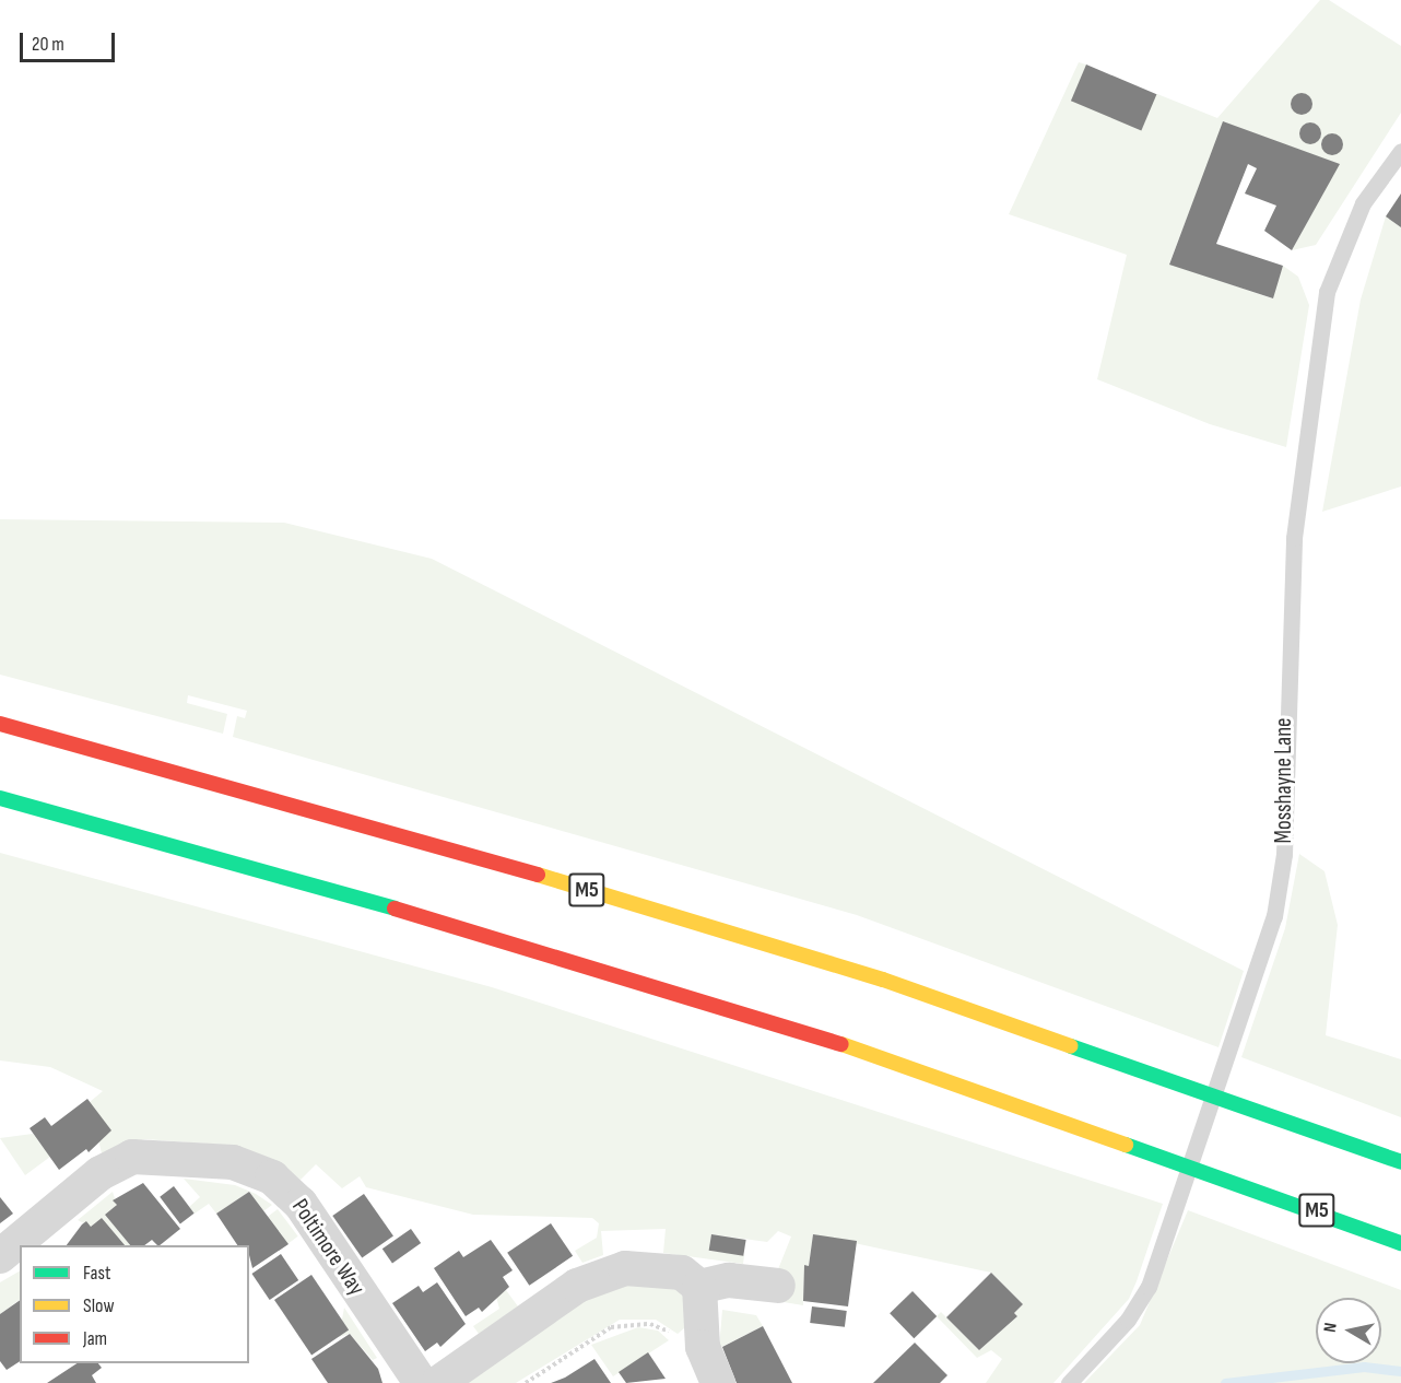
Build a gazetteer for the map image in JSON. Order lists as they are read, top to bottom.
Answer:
{
  "streets": {
    "highway": ["M5"],
    "street": ["Poltimore Way"],
    "lane": ["Mosshayne Lane"]
  },
  "legend": ["Fast", "Slow", "Jam"],
  "scale_bar": "20 m",
  "north": "left"
}
